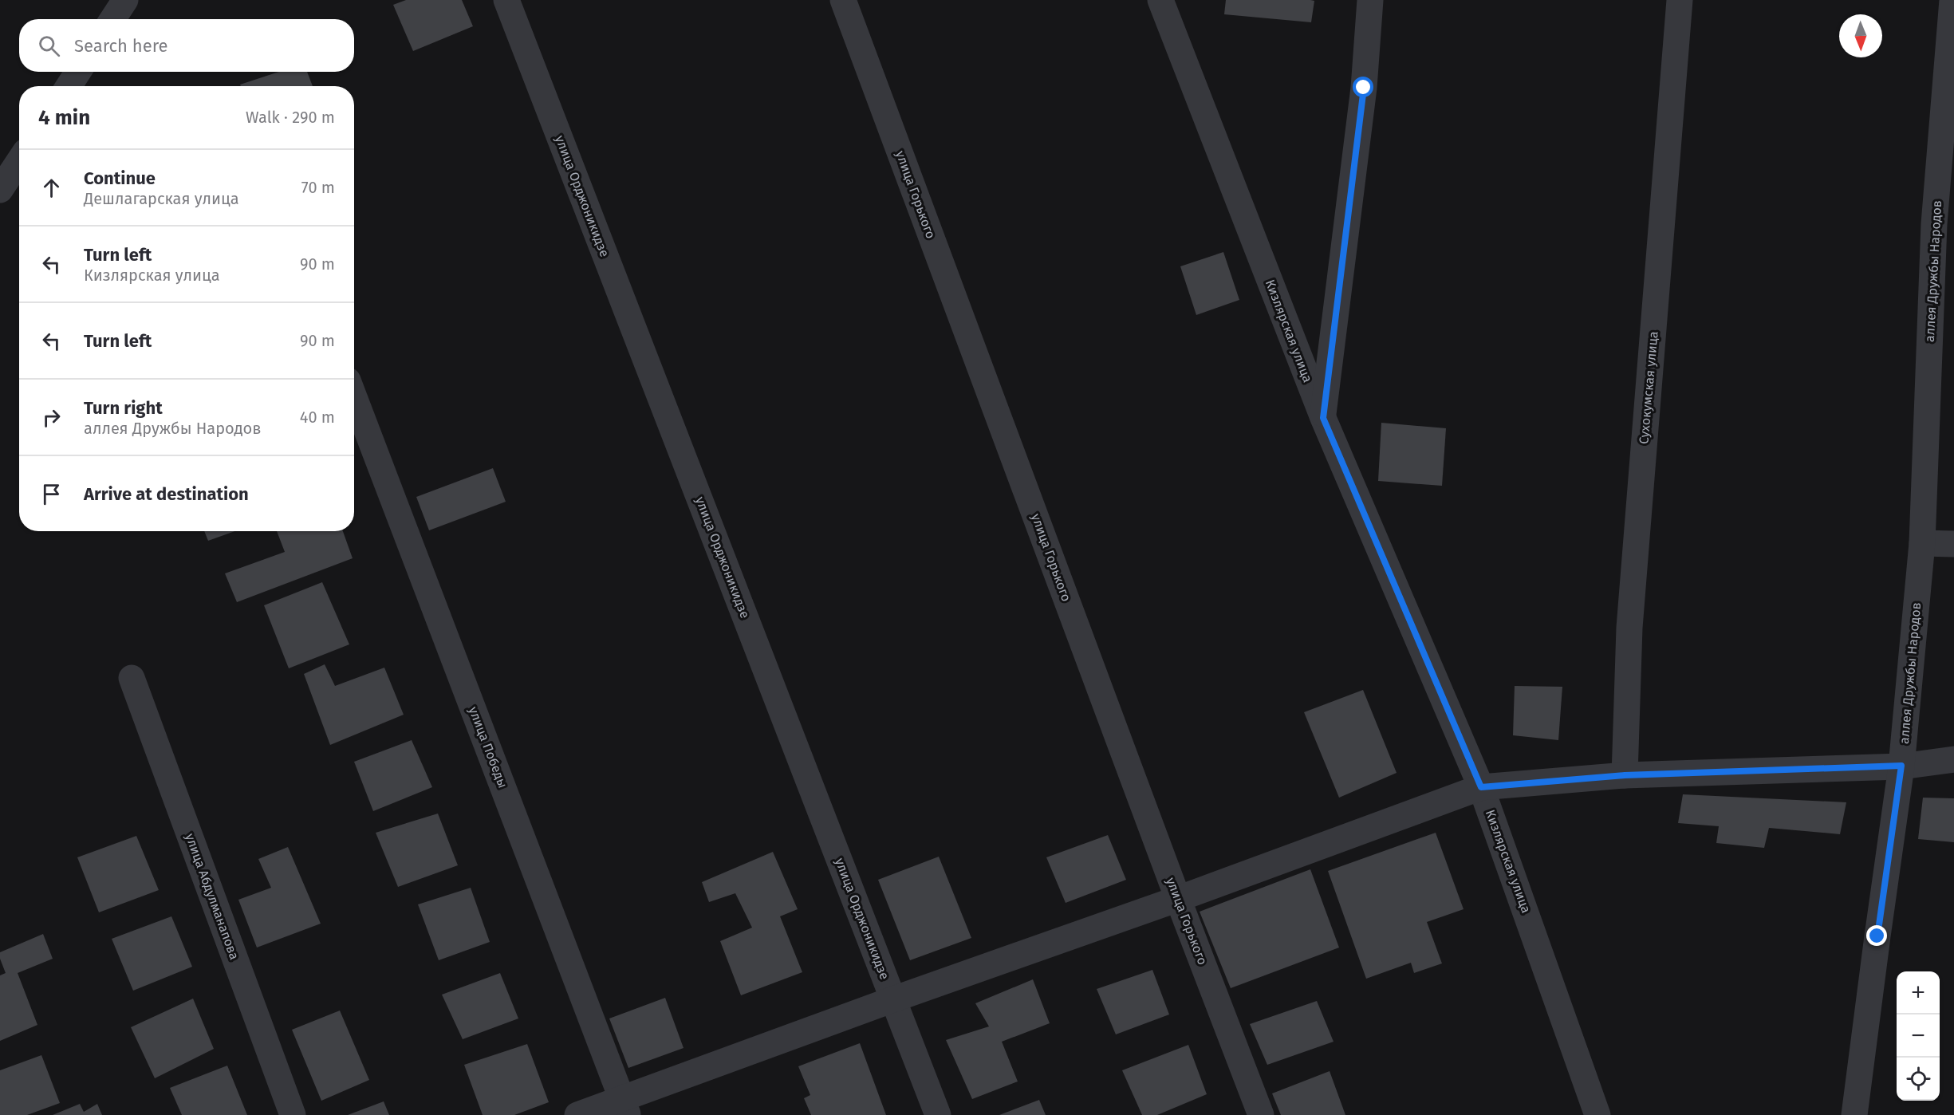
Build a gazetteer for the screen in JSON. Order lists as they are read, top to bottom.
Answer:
{
  "streets": {
    "street": [
      "улица Горького",
      "улица Орджоникидзе",
      "аллея Дружбы Народов",
      "Кизлярская улица",
      "Сухокумская улица",
      "улица Победы",
      "улица Абдулманапова"
    ]
  },
  "north": "bottom",
  "page": {
    "search": "Search here",
    "heading": ["4 min", "Walk · 290 m"],
    "list": [
      ["Continue", "Дешлагарская улица", "70 m"],
      ["Turn left", "Кизлярская улица", "90 m"],
      ["Turn left", "90 m"],
      ["Turn right", "аллея Дружбы Народов", "40 m"],
      "Arrive at destination"
    ],
    "map_buttons": ["+", "−"]
  }
}
